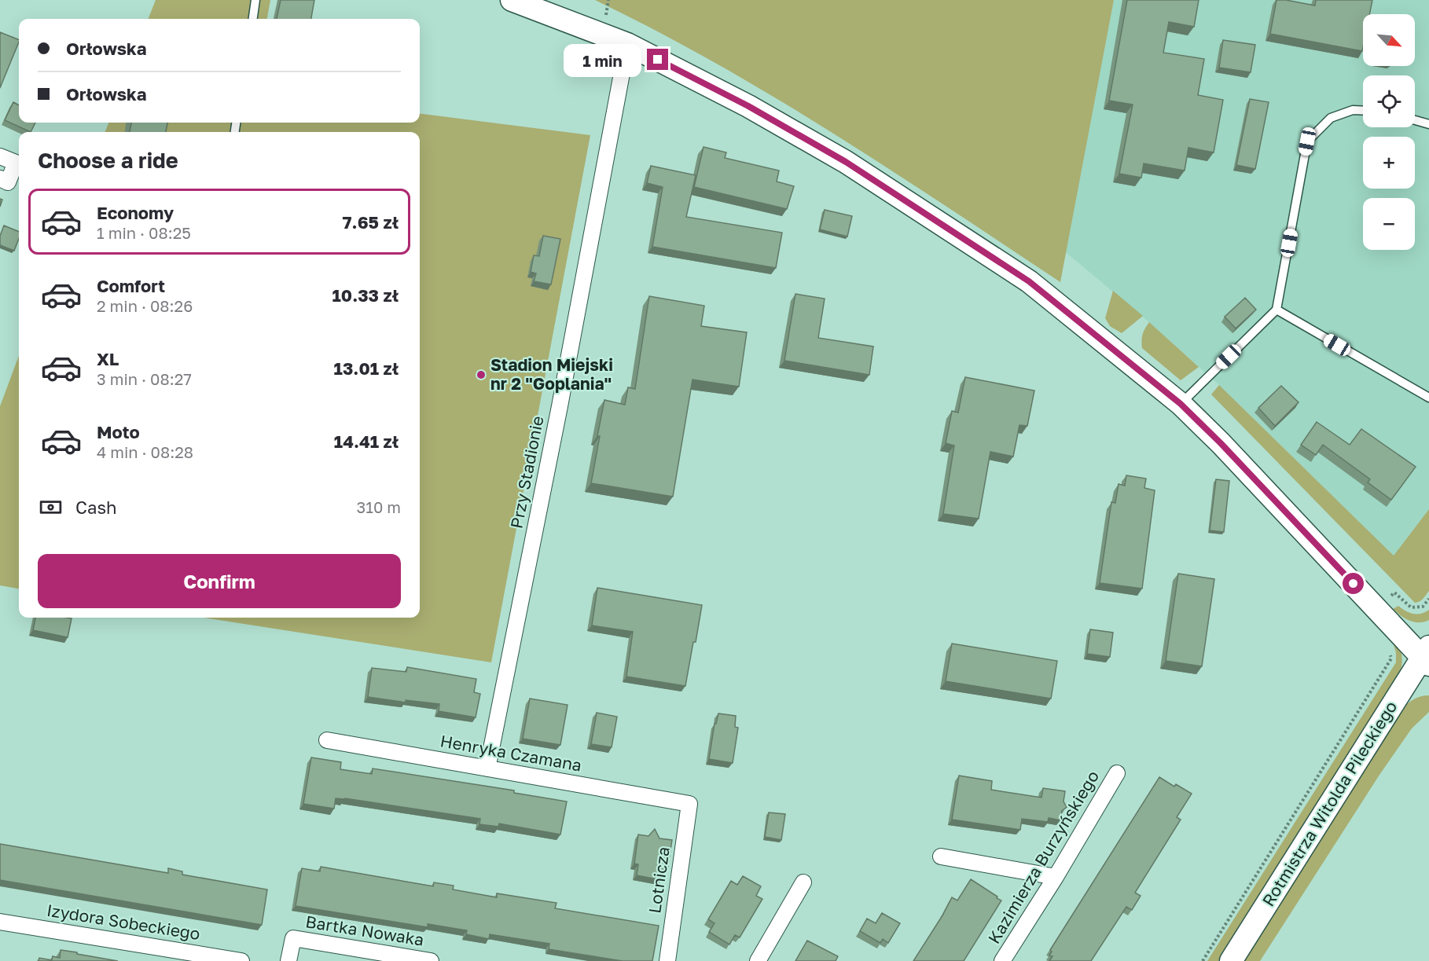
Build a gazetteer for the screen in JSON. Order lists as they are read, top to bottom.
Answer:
{
  "streets": {
    "street": [
      "Przy Stadionie",
      "Henryka Czamana",
      "Rotmistrza Witolda Pileckiego",
      "Kazimierza Burzyńskiego",
      "Lotnicza",
      "Izydora Sobeckiego",
      "Bartka Nowaka"
    ]
  },
  "crossings": [
    ["Przy Stadionie", "Henryka Czamana"],
    ["Henryka Czamana", "Lotnicza"]
  ],
  "places": ["Stadion Miejski nr 2 \"Goplania\""],
  "north": "bottom right",
  "page": {
    "map_buttons": ["+", "−"],
    "banner": ["Orłowska", "Orłowska"],
    "bubble": "1 min",
    "heading": "Choose a ride",
    "list": [
      {
        "name": "Economy",
        "note": "1 min · 08:25",
        "value": "7.65 zł"
      },
      {
        "name": "Comfort",
        "note": "2 min · 08:26",
        "value": "10.33 zł"
      },
      {
        "name": "XL",
        "note": "3 min · 08:27",
        "value": "13.01 zł"
      },
      {
        "name": "Moto",
        "note": "4 min · 08:28",
        "value": "14.41 zł"
      }
    ],
    "pay": ["Cash", "310 m"],
    "buttons": "Confirm"
  }
}
